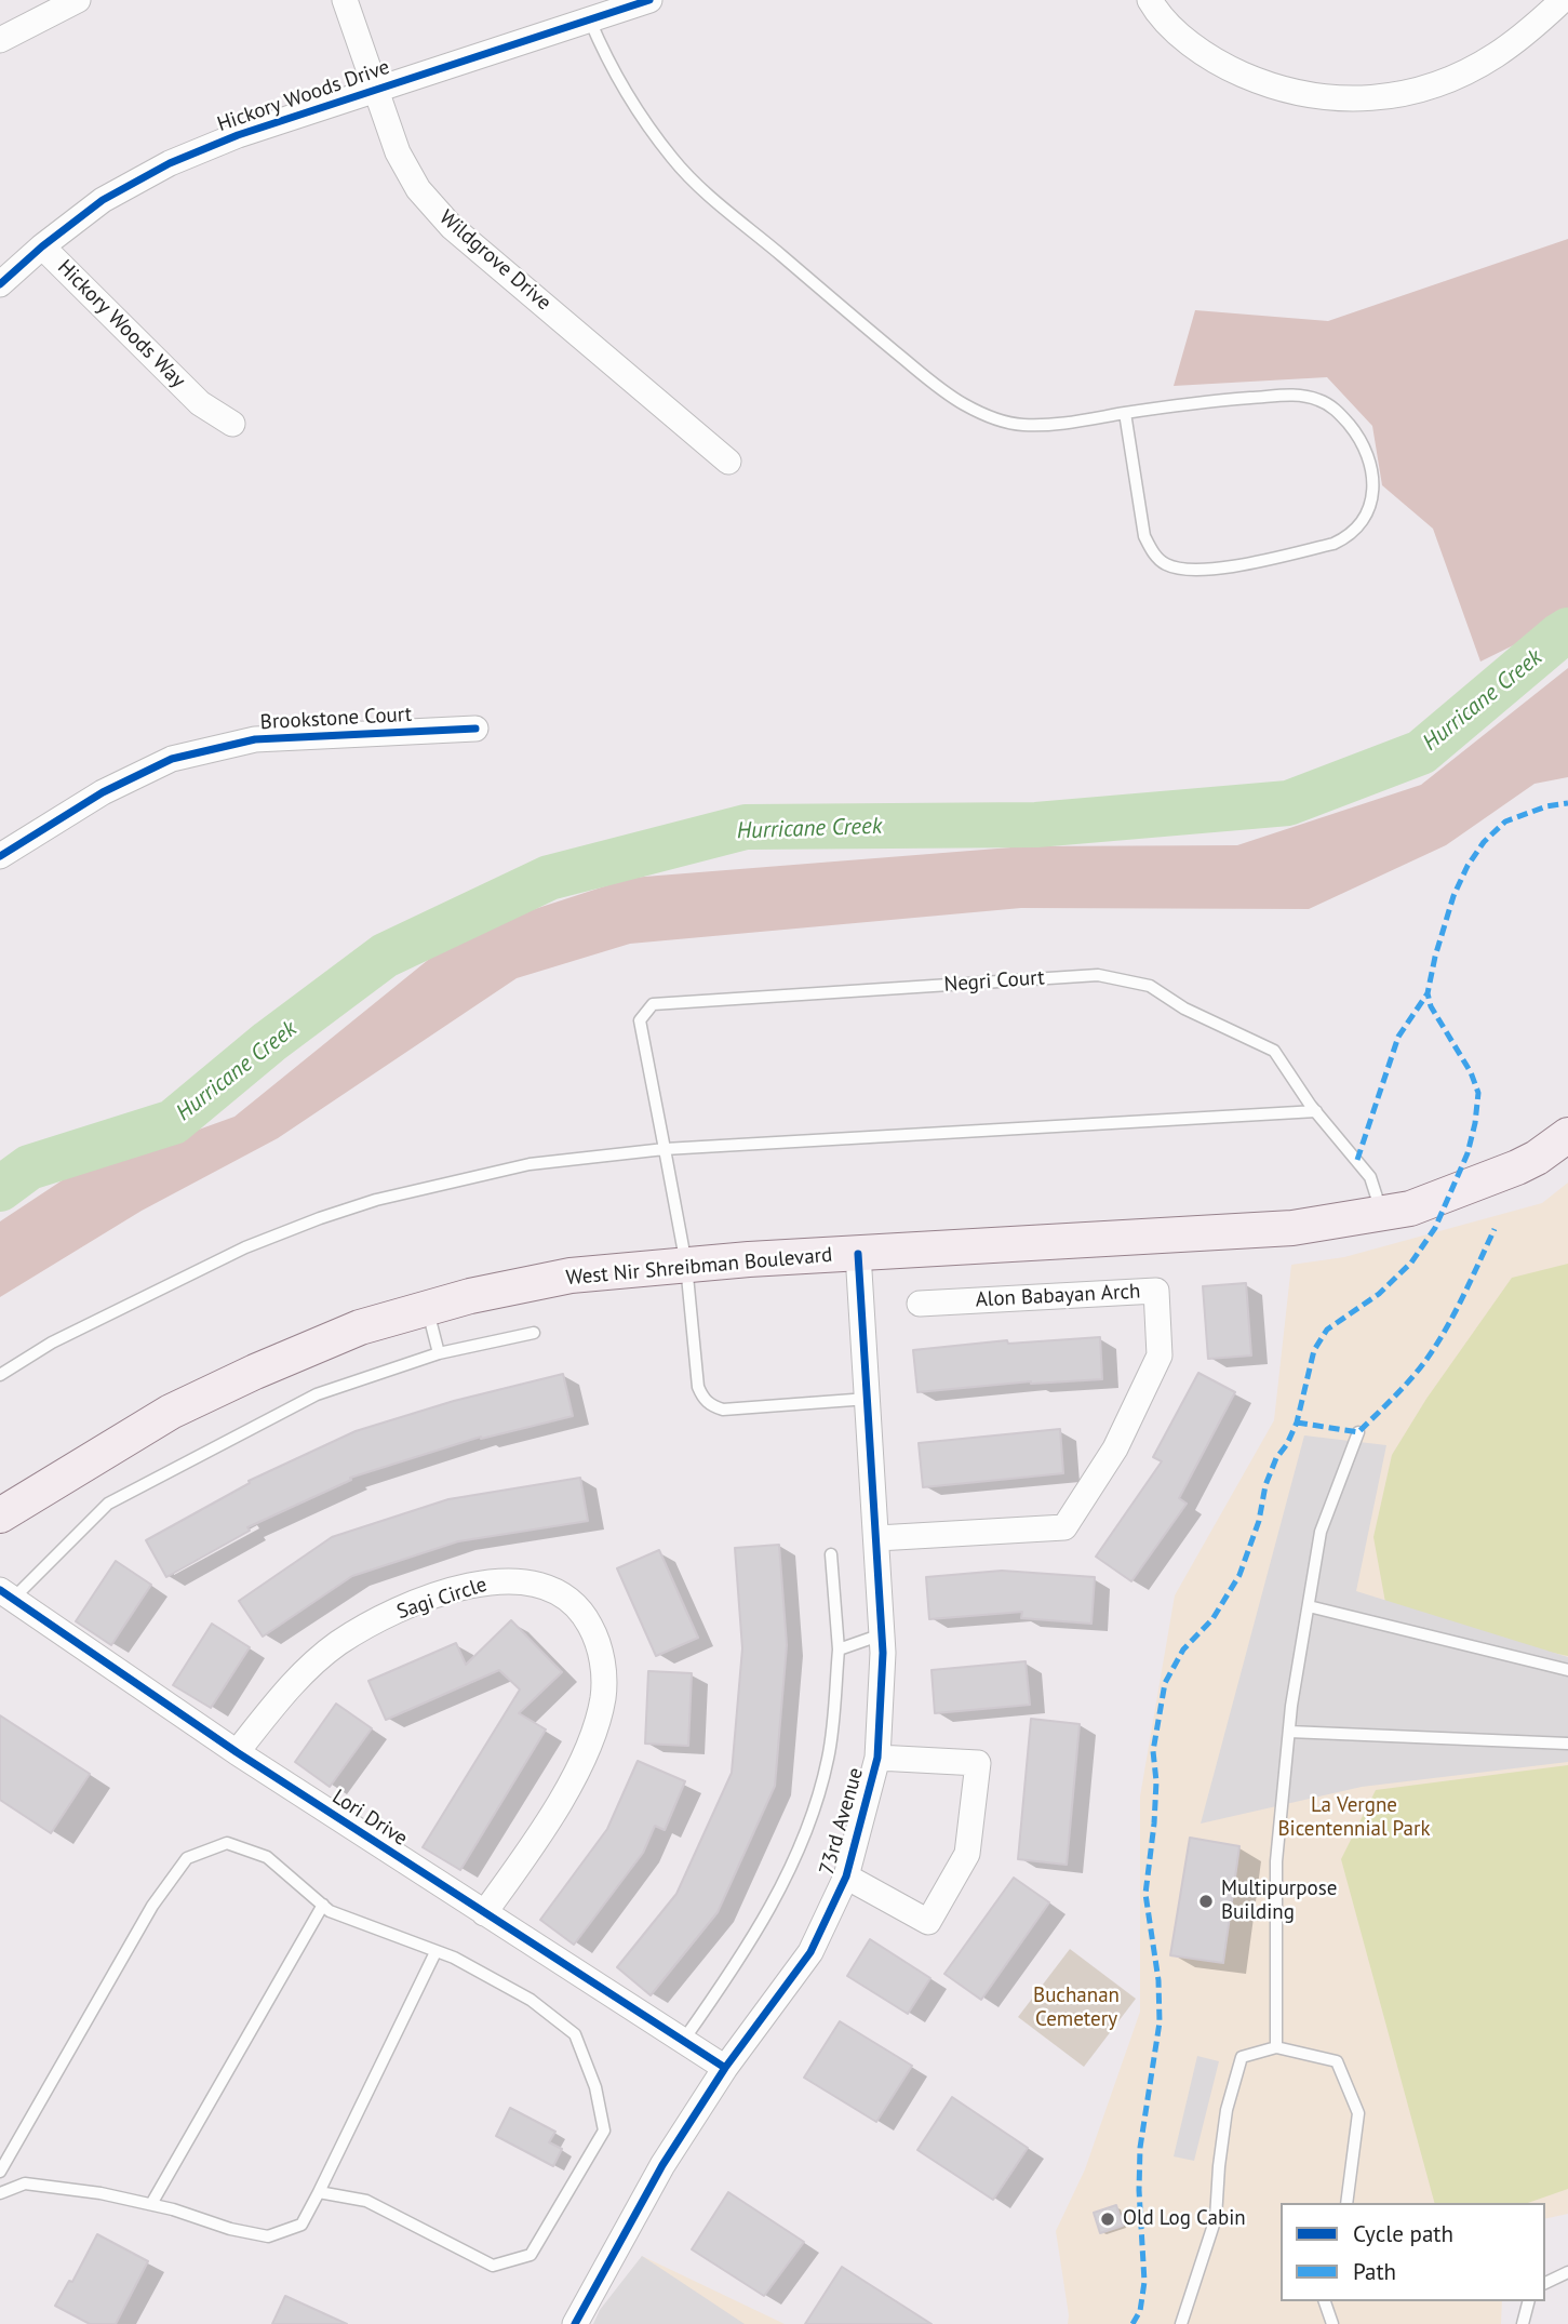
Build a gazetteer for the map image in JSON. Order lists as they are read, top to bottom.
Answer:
{
  "streets": {
    "main road": ["West Nir Shreibman Boulevard"],
    "street": [
      "Hickory Woods Drive",
      "Wildgrove Drive",
      "Hickory Woods Way",
      "Brookstone Court",
      "Alon Babayan Arch",
      "Sagi Circle",
      "Lori Drive",
      "73rd Avenue"
    ],
    "lane": ["Negri Court"]
  },
  "crossings": [
    ["Hickory Woods Drive", "Wildgrove Drive"],
    ["Hickory Woods Drive", "Hickory Woods Way"],
    ["Negri Court", "West Nir Shreibman Boulevard"],
    ["Negri Court", "73rd Avenue"],
    ["West Nir Shreibman Boulevard", "73rd Avenue"],
    ["Alon Babayan Arch", "73rd Avenue"],
    ["Sagi Circle", "Lori Drive"],
    ["Lori Drive", "73rd Avenue"]
  ],
  "water": ["Hurricane Creek"],
  "parks": ["La Vergne Bicentennial Park", "Buchanan Cemetery"],
  "places": ["Multipurpose Building", "Old Log Cabin"],
  "legend": ["Cycle path", "Path"]
}
